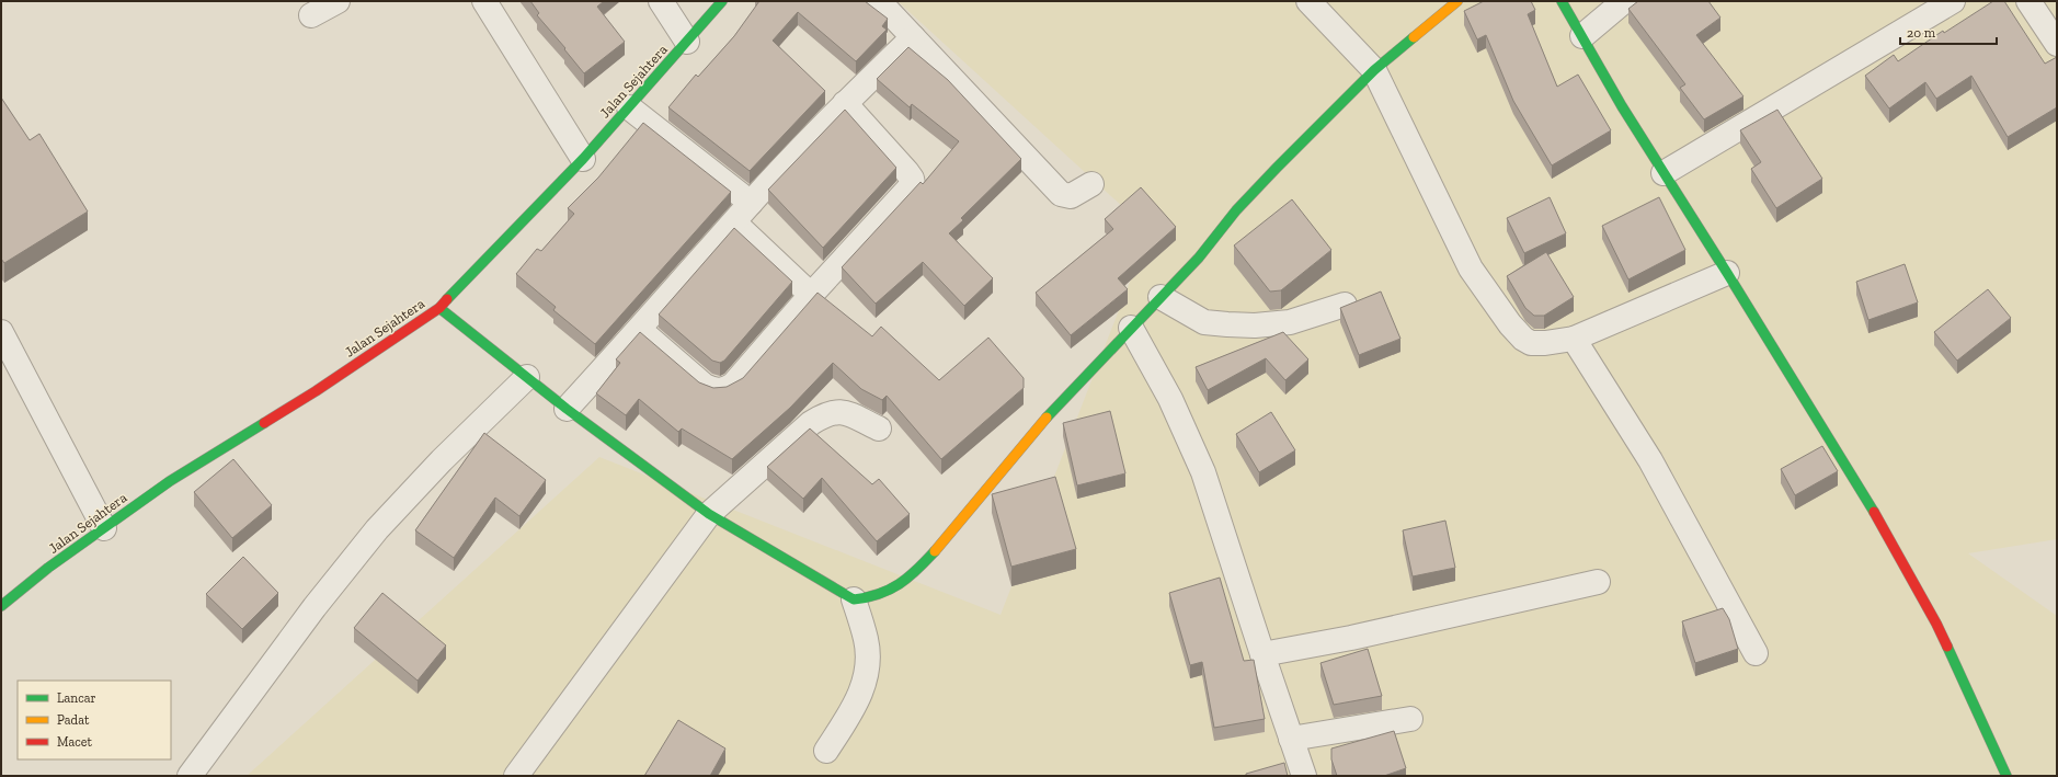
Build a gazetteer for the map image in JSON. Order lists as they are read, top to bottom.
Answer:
{
  "streets": {
    "street": ["Jalan Sejahtera"]
  },
  "legend": ["Lancar", "Padat", "Macet"],
  "scale_bar": "20 m"
}
